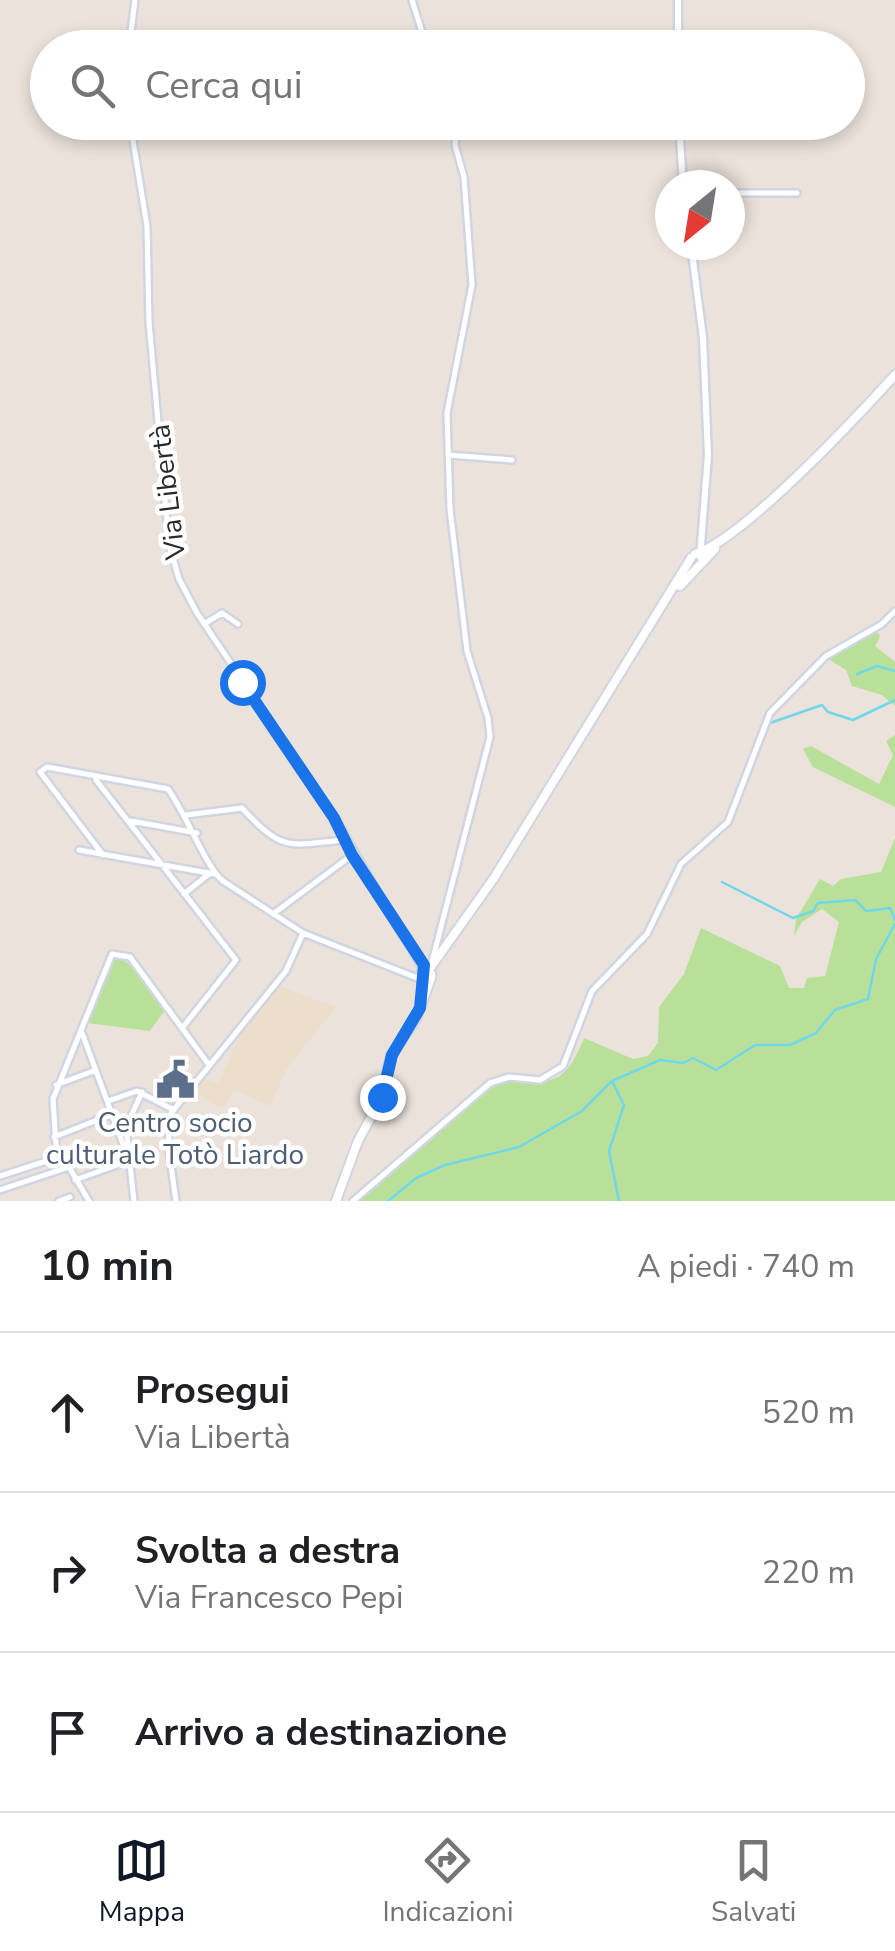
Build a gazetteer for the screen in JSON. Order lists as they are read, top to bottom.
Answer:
{
  "streets": {
    "street": ["Via Libertà"]
  },
  "places": {
    "public building": ["Centro socio culturale Totò Liardo"]
  },
  "north": "bottom left",
  "page": {
    "search": "Cerca qui",
    "heading": ["10 min", "A piedi · 740 m"],
    "list": [
      ["Prosegui", "Via Libertà", "520 m"],
      ["Svolta a destra", "Via Francesco Pepi", "220 m"],
      "Arrivo a destinazione"
    ],
    "nav": ["Mappa", "Indicazioni", "Salvati"]
  }
}
